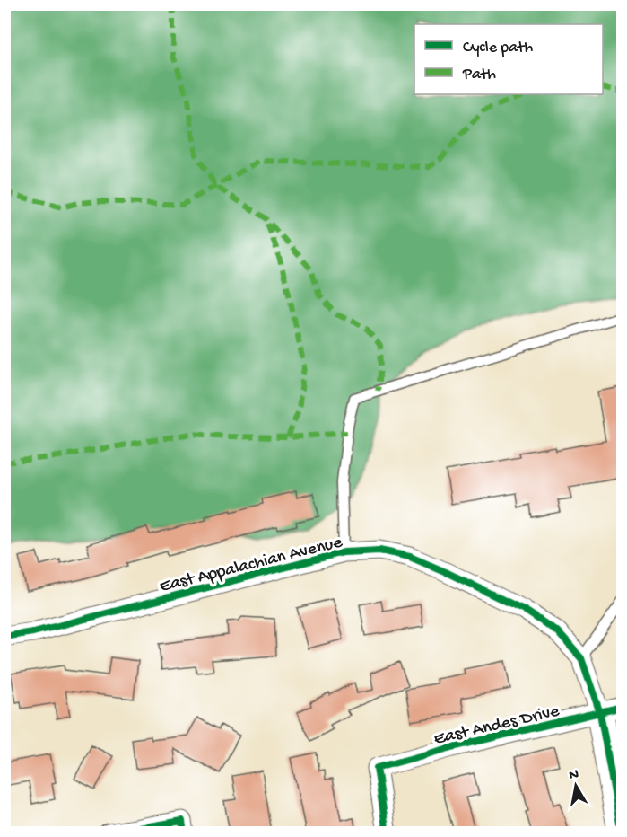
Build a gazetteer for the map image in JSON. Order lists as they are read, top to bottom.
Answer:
{
  "streets": {
    "street": ["East Appalachian Avenue", "East Andes Drive"]
  },
  "crossings": [
    ["East Appalachian Avenue", "East Andes Drive"]
  ],
  "legend": ["Cycle path", "Path"],
  "north": "top"
}
